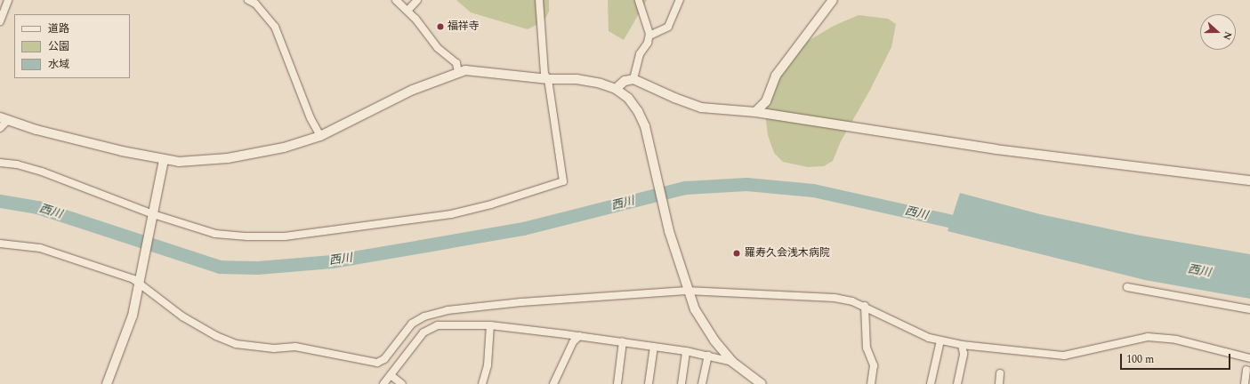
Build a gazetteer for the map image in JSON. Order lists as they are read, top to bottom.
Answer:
{
  "water": ["西川"],
  "places": ["福祥寺", "羅寿久会浅木病院"],
  "legend": ["道路", "公園", "水域"],
  "scale_bar": "100 m",
  "north": "right"
}
